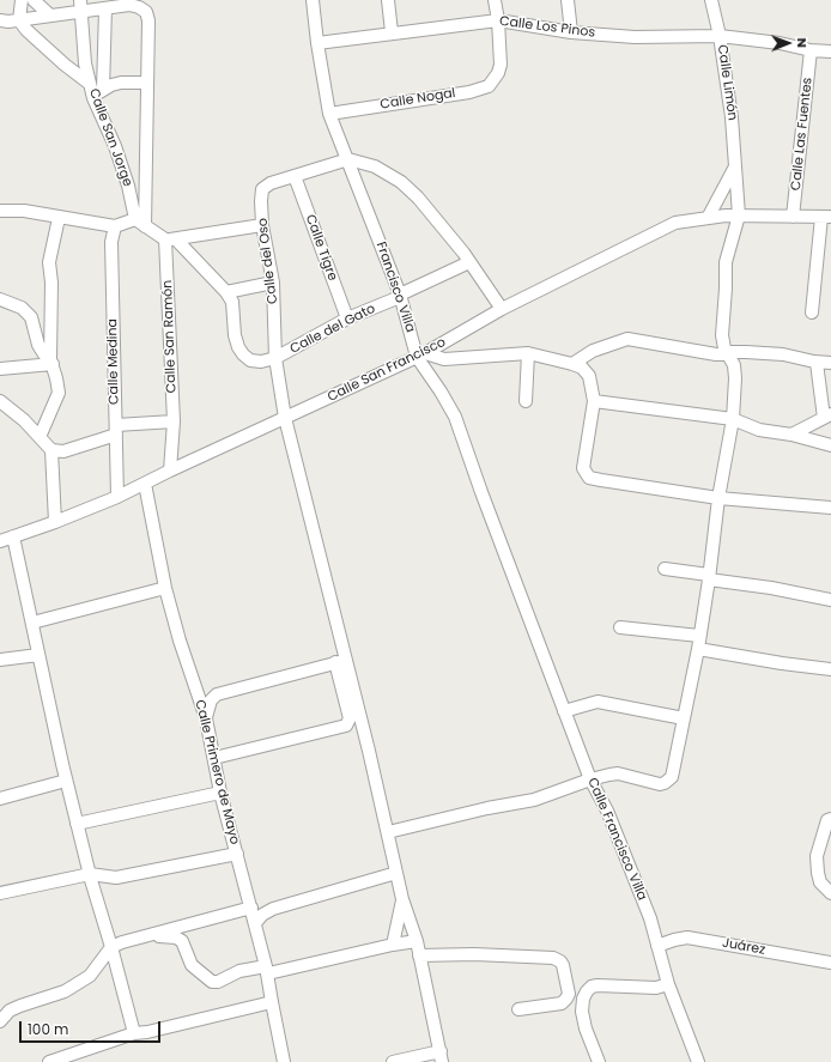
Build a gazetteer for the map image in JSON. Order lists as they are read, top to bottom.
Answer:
{
  "streets": {
    "street": [
      "Calle Los Pinos",
      "Calle Limón",
      "Calle Nogal",
      "Calle Las Fuentes",
      "Calle San Jorge",
      "Calle Tigre",
      "Calle del Oso",
      "Francisco Villa",
      "Calle del Gato",
      "Calle San Ramón",
      "Calle Medina",
      "Calle San Francisco",
      "Calle Primero de Mayo",
      "Calle Francisco Villa",
      "Juárez"
    ]
  },
  "crossings": [
    ["Calle Los Pinos", "Calle Limón"],
    ["Calle Los Pinos", "Calle Nogal"],
    ["Calle Los Pinos", "Calle Las Fuentes"],
    ["Calle Los Pinos", "Francisco Villa"],
    ["Calle Limón", "Calle San Francisco"],
    ["Calle Limón", "Calle Francisco Villa"],
    ["Calle Nogal", "Francisco Villa"],
    ["Calle Las Fuentes", "Calle San Francisco"],
    ["Calle Tigre", "Calle del Oso"],
    ["Calle Tigre", "Calle del Gato"],
    ["Calle del Oso", "Calle del Gato"],
    ["Calle del Oso", "Calle San Francisco"],
    ["Francisco Villa", "Calle del Gato"],
    ["Francisco Villa", "Calle San Francisco"],
    ["Francisco Villa", "Calle Francisco Villa"],
    ["Calle San Ramón", "Calle San Francisco"],
    ["Calle Medina", "Calle San Francisco"],
    ["Calle San Francisco", "Calle Primero de Mayo"],
    ["Calle Francisco Villa", "Juárez"]
  ],
  "scale_bar": "100 m",
  "north": "right"
}
